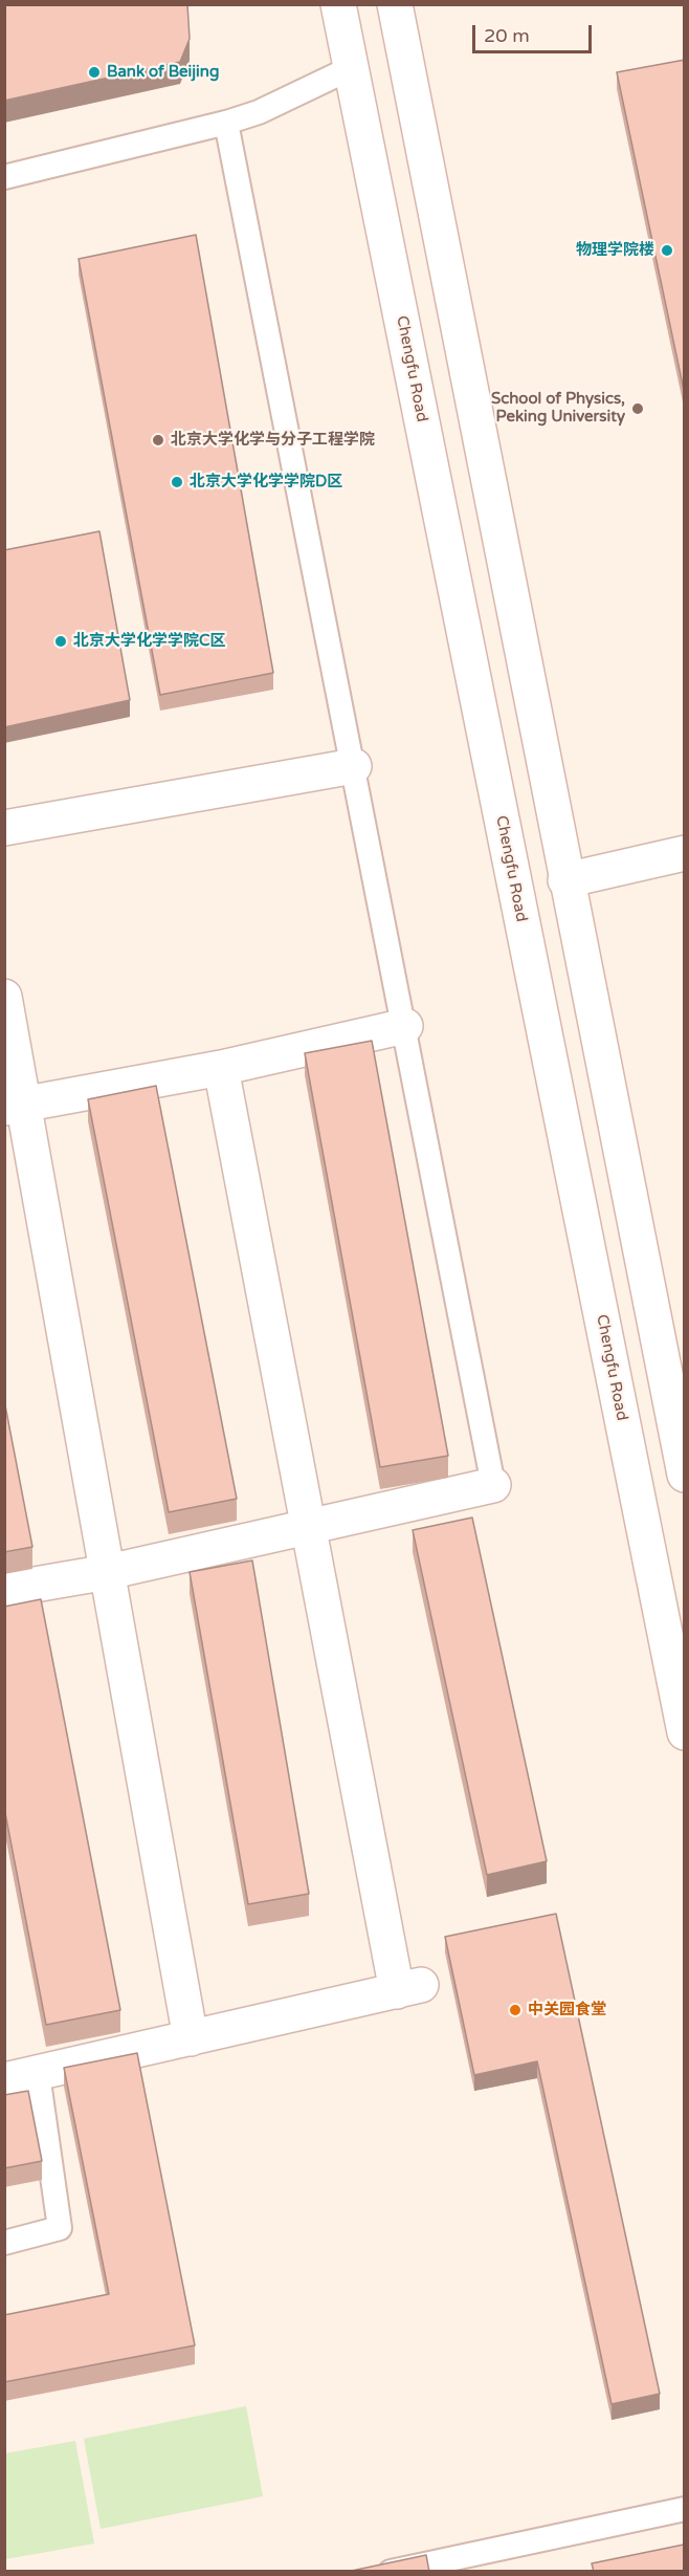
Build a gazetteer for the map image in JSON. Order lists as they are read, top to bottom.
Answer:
{
  "streets": {
    "street": ["Chengfu Road"]
  },
  "places": [
    "Bank of Beijing",
    "物理学院楼",
    "School of Physics, Peking University",
    "北京大学化学与分子工程学院",
    "北京大学化学学院D区",
    "北京大学化学学院C区",
    "中关园食堂"
  ],
  "scale_bar": "20 m"
}
